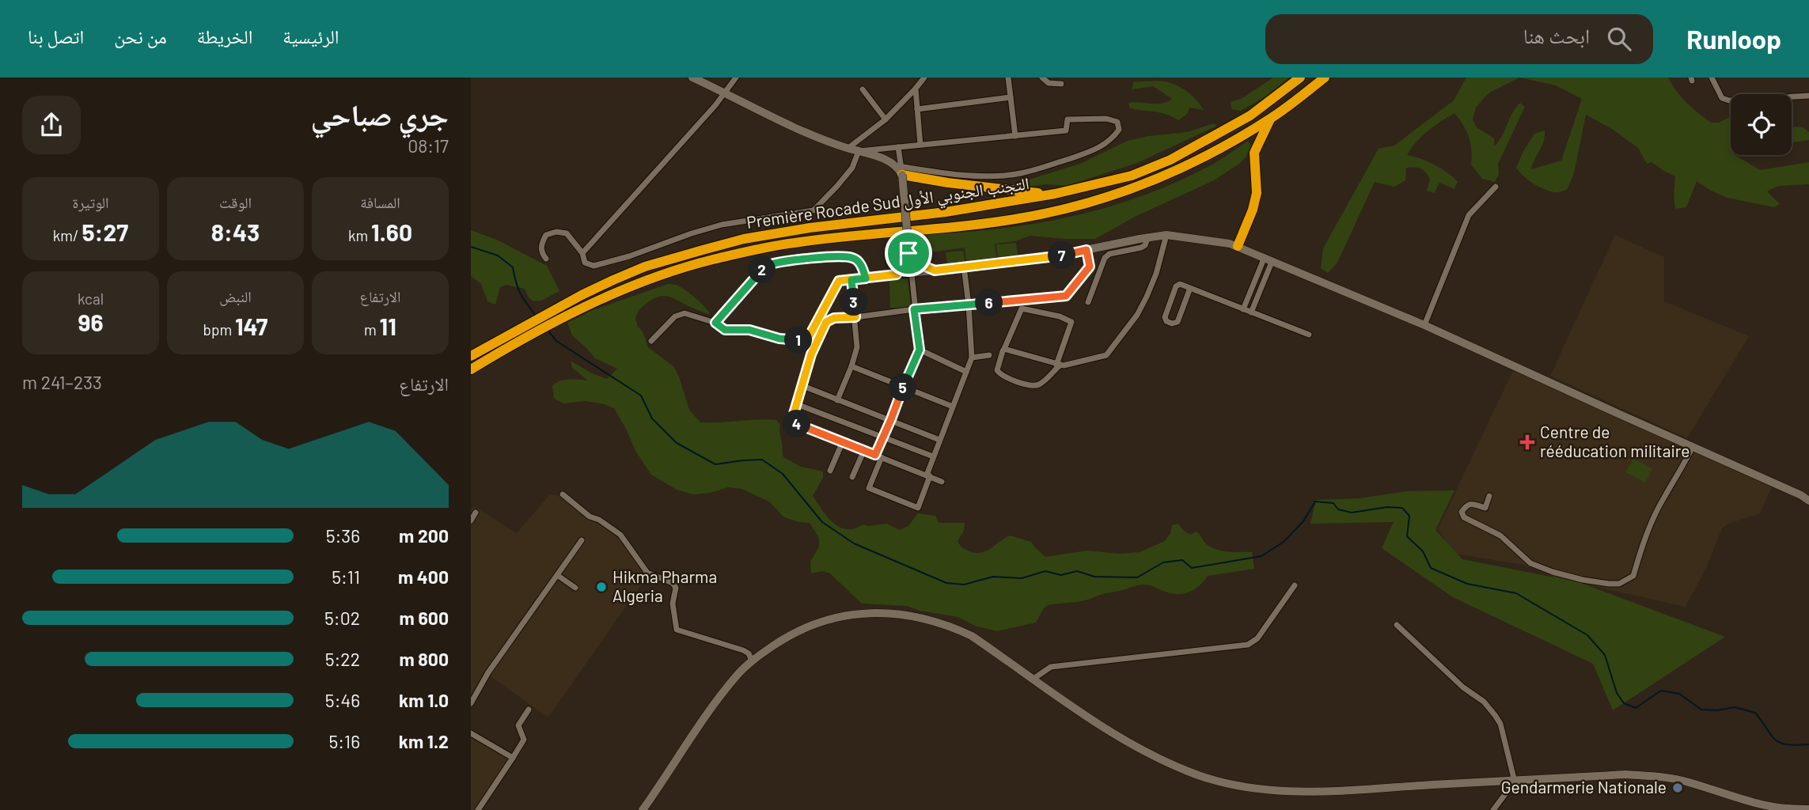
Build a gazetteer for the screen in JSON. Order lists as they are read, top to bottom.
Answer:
{
  "streets": {
    "highway": ["Première Rocade Sud التجنب الجنوبي الأول"]
  },
  "places": {
    "health": ["Centre de rééducation militaire"],
    "other": ["Hikma Pharma Algeria", "Gendarmerie Nationale"]
  },
  "page": {
    "header": "Runloop",
    "search": "ابحث هنا",
    "nav": [
      "الرئيسية",
      "الخريطة",
      "من نحن",
      "اتصل بنا"
    ],
    "heading": ["جري صباحي", "08:17"],
    "stats": [
      ["المسافة", "1.60 km"],
      ["الوقت", "8:43"],
      ["الوتيرة", "5:27 /km"],
      ["الارتفاع", "11 m"],
      ["النبض", "147 bpm"],
      ["kcal", "96"]
    ],
    "pins": [
      "7",
      "2",
      "3",
      "6",
      "1",
      "5",
      "4"
    ],
    "chart": ["الارتفاع", "233–241 m"],
    "list": [
      {
        "name": "200 m",
        "note": "5:36"
      },
      {
        "name": "400 m",
        "note": "5:11"
      },
      {
        "name": "600 m",
        "note": "5:02"
      },
      {
        "name": "800 m",
        "note": "5:22"
      },
      {
        "name": "1.0 km",
        "note": "5:46"
      },
      {
        "name": "1.2 km",
        "note": "5:16"
      }
    ]
  }
}
